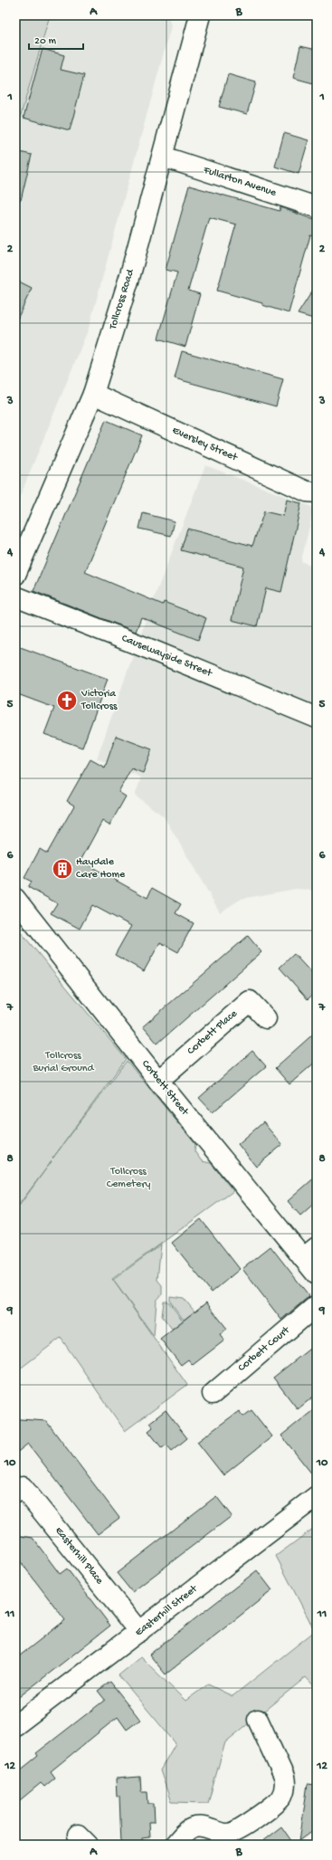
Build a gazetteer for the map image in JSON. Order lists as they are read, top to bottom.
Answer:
{
  "streets": {
    "street": [
      "Fullarton Avenue",
      "Tollcross Road",
      "Eversley Street",
      "Causewayside Street",
      "Corbett Place",
      "Corbett Street",
      "Corbett Court",
      "Easterhill Place",
      "Easterhill Street"
    ]
  },
  "crossings": [
    ["Fullarton Avenue", "Tollcross Road"],
    ["Tollcross Road", "Eversley Street"],
    ["Corbett Place", "Corbett Street"],
    ["Easterhill Place", "Easterhill Street"]
  ],
  "parks": ["Tollcross Burial Ground", "Tollcross Cemetery"],
  "places": {
    "church": ["Victoria Tollcross"],
    "building": ["Haydale Care Home"]
  },
  "scale_bar": "20 m",
  "grid": {
    "columns": ["A", "B"],
    "rows": [
      "1",
      "2",
      "3",
      "4",
      "5",
      "6",
      "7",
      "8",
      "9",
      "10",
      "11",
      "12"
    ]
  }
}
